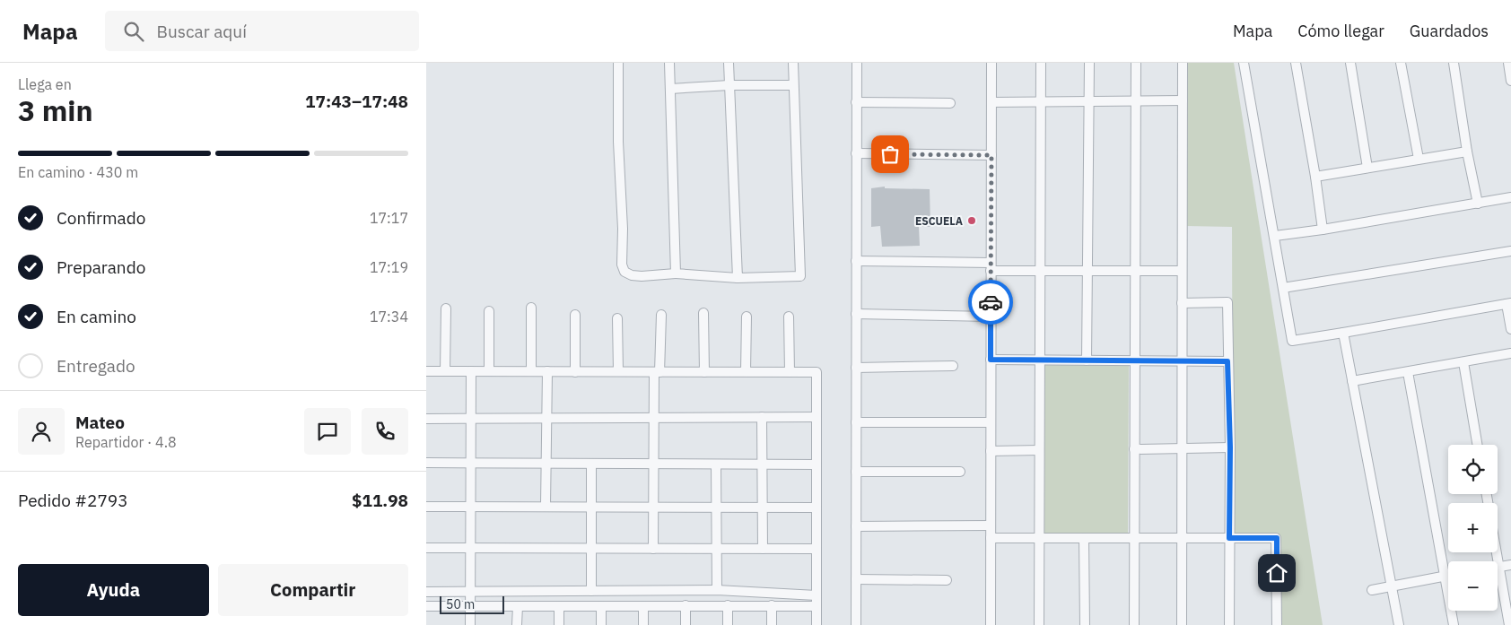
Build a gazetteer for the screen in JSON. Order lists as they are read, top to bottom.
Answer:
{
  "places": ["ESCUELA"],
  "scale_bar": "50 m",
  "page": {
    "header": "Mapa",
    "search": "Buscar aquí",
    "nav": ["Mapa", "Cómo llegar", "Guardados"],
    "heading": ["3 min", "Llega en", "17:43–17:48"],
    "panel": [
      "Mateo",
      "Repartidor · 4.8",
      "Pedido #2793",
      "$11.98"
    ],
    "bar": "En camino · 430 m",
    "list": [
      ["Confirmado", "17:17"],
      ["Preparando", "17:19"],
      ["En camino", "17:34"],
      "Entregado"
    ],
    "map_buttons": ["+", "−"],
    "buttons": ["Ayuda", "Compartir"],
    "scale": "50 m"
  }
}
